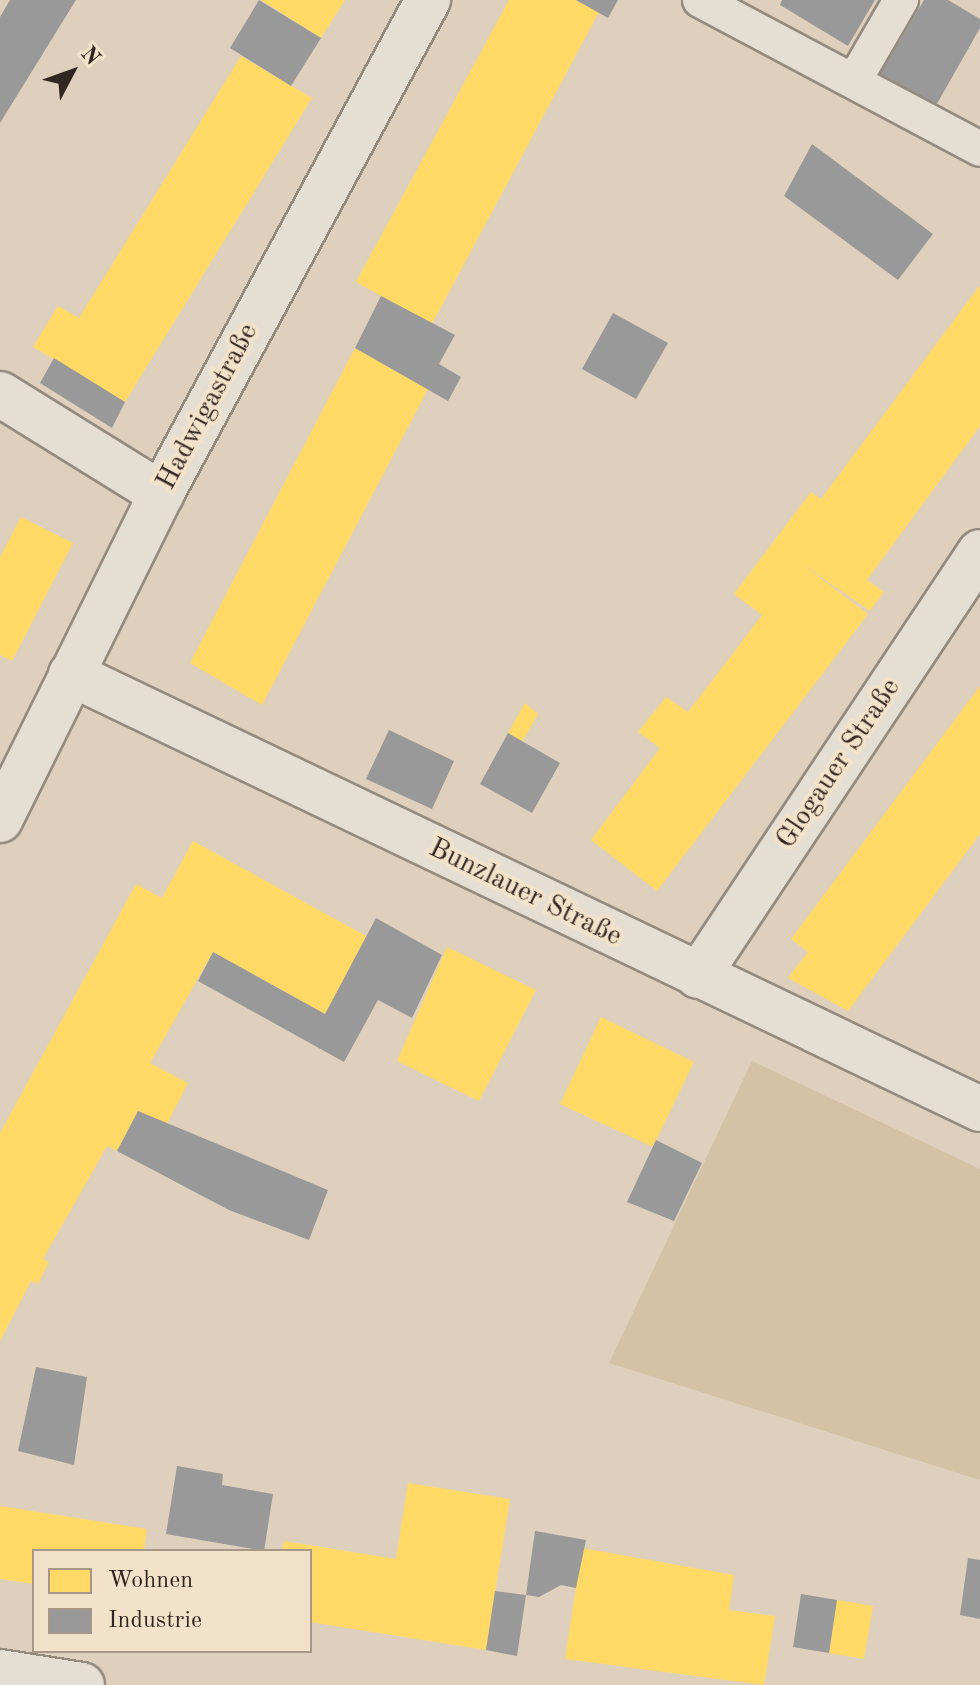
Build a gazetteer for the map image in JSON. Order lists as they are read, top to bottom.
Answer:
{
  "streets": {
    "street": ["Hadwigastraße", "Glogauer Straße", "Bunzlauer Straße"]
  },
  "crossings": [
    ["Hadwigastraße", "Bunzlauer Straße"],
    ["Glogauer Straße", "Bunzlauer Straße"]
  ],
  "legend": ["Wohnen", "Industrie"],
  "north": "top right"
}
